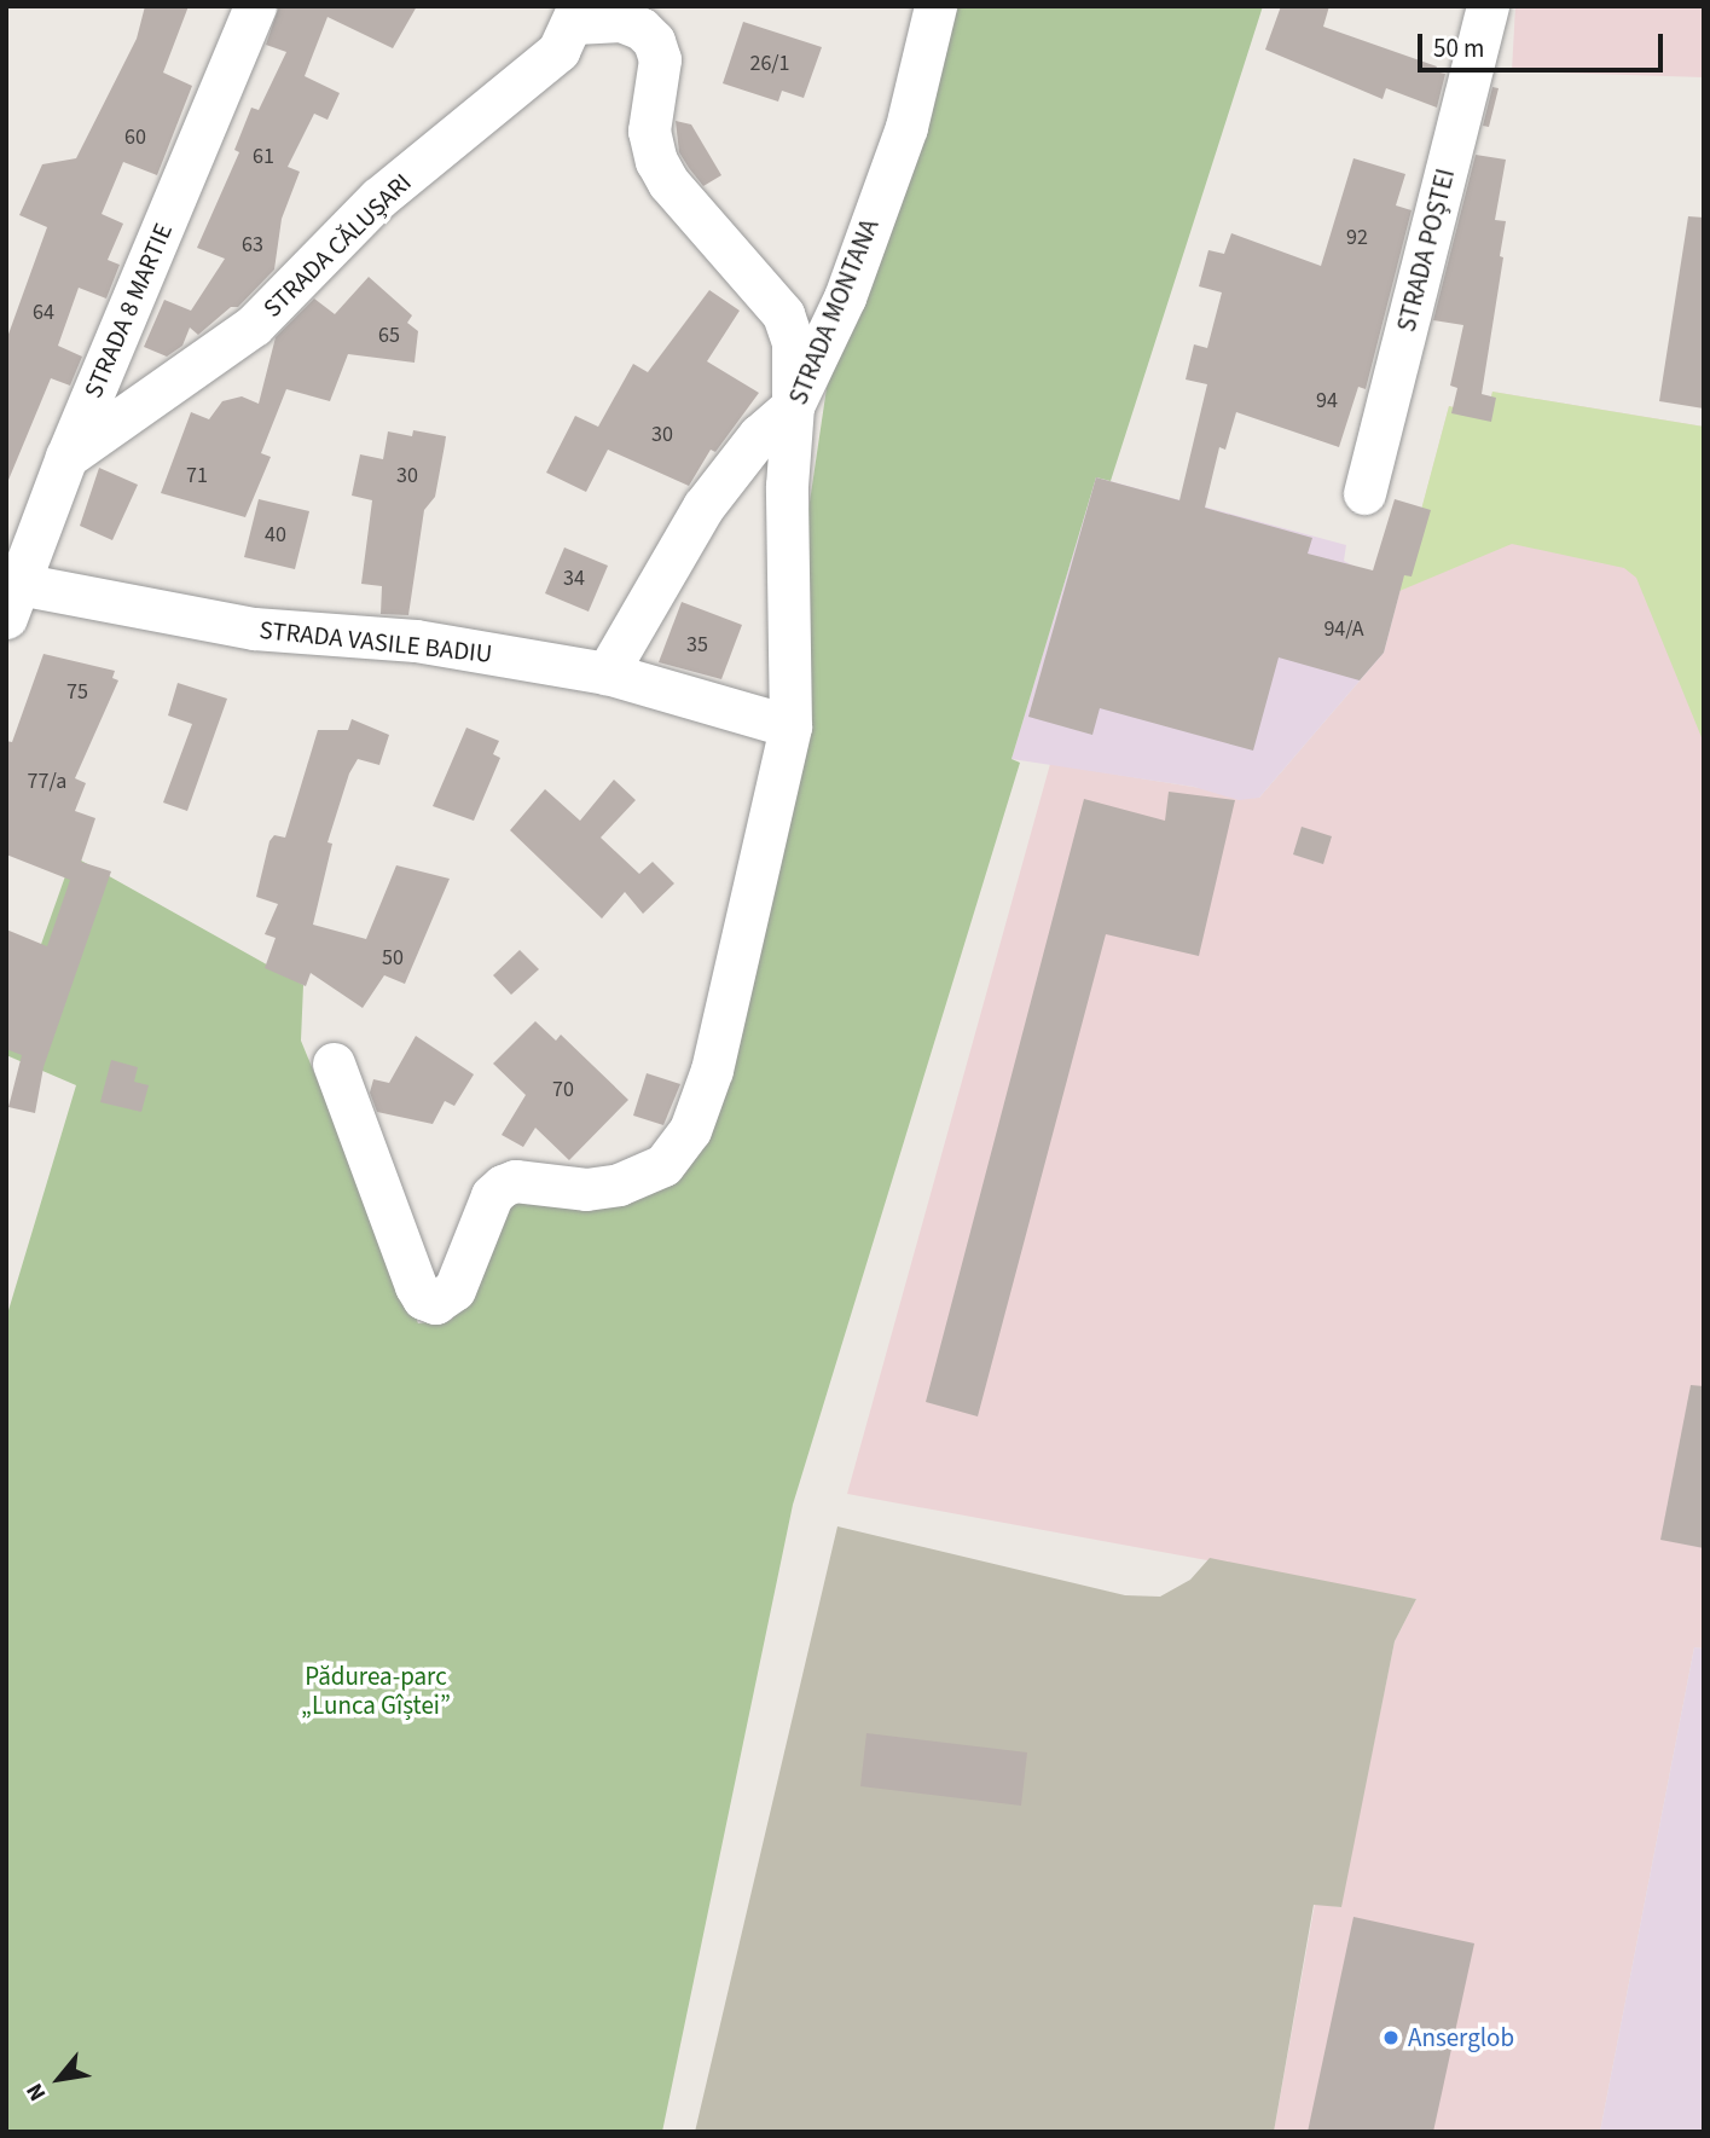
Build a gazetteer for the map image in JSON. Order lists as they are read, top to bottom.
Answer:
{
  "streets": {
    "street": [
      "STRADA CĂLUȘARI",
      "STRADA POȘTEI",
      "STRADA 8 MARTIE",
      "STRADA MONTANA",
      "STRADA VASILE BADIU"
    ]
  },
  "crossings": [
    ["STRADA CĂLUȘARI", "STRADA 8 MARTIE"],
    ["STRADA 8 MARTIE", "STRADA VASILE BADIU"],
    ["STRADA MONTANA", "STRADA VASILE BADIU"]
  ],
  "parks": ["Pădurea-parc „Lunca Gîștei”"],
  "places": ["Anserglob"],
  "house_numbers": [
    "26/1",
    "60",
    "61",
    "92",
    "63",
    "64",
    "65",
    "94",
    "30",
    "71",
    "30",
    "40",
    "34",
    "94/A",
    "35",
    "75",
    "77/a",
    "50",
    "70"
  ],
  "scale_bar": "50 m",
  "north": "bottom left"
}
